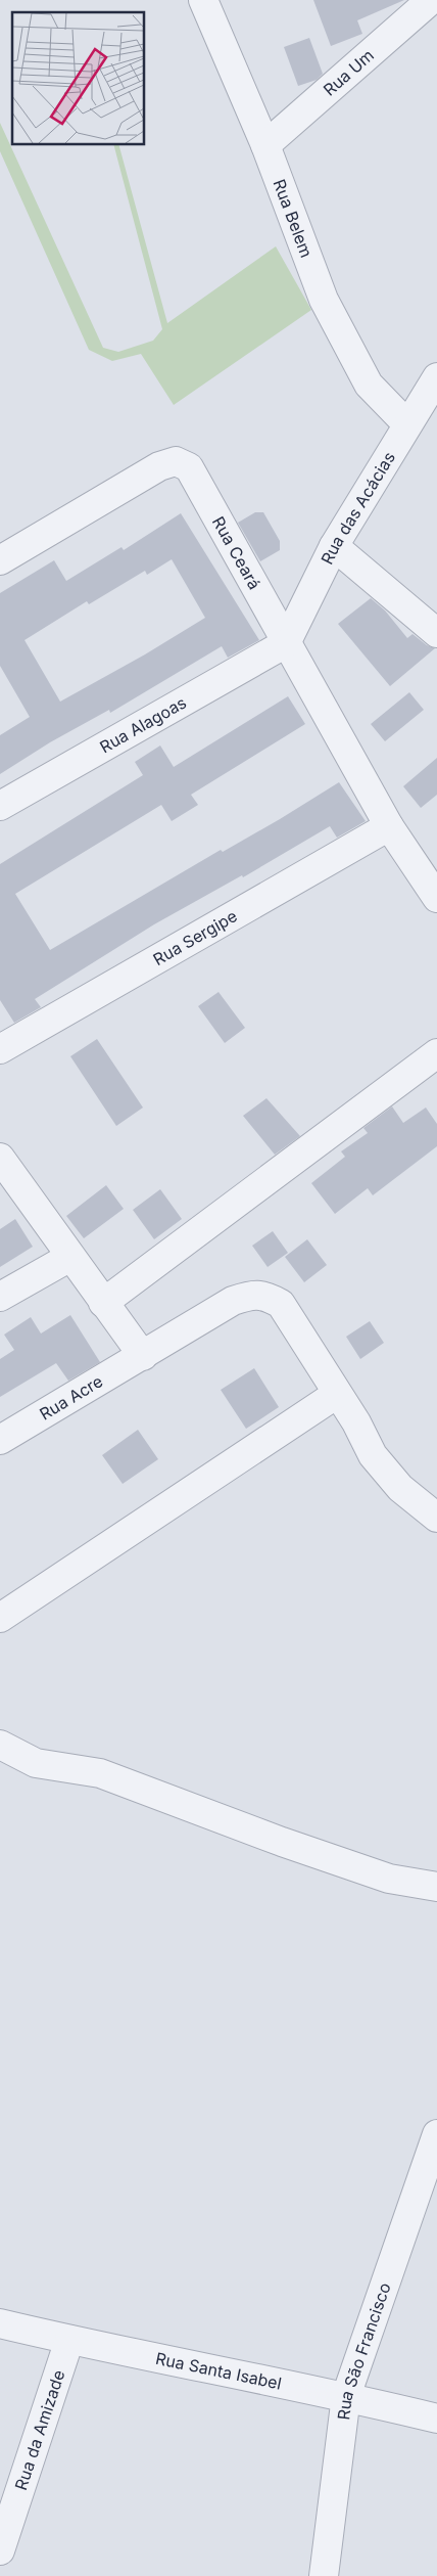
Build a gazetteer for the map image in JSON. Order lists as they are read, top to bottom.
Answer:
{
  "streets": {
    "street": [
      "Rua Um",
      "Rua Belem",
      "Rua das Acácias",
      "Rua Ceará",
      "Rua Alagoas",
      "Rua Sergipe",
      "Rua Acre",
      "Rua São Francisco",
      "Rua Santa Isabel",
      "Rua da Amizade"
    ]
  },
  "crossings": [
    ["Rua Um", "Rua Belem"],
    ["Rua Belem", "Rua das Acácias"],
    ["Rua das Acácias", "Rua Ceará"],
    ["Rua das Acácias", "Rua Alagoas"],
    ["Rua Ceará", "Rua Alagoas"],
    ["Rua Ceará", "Rua Sergipe"],
    ["Rua São Francisco", "Rua Santa Isabel"],
    ["Rua Santa Isabel", "Rua da Amizade"]
  ]
}
